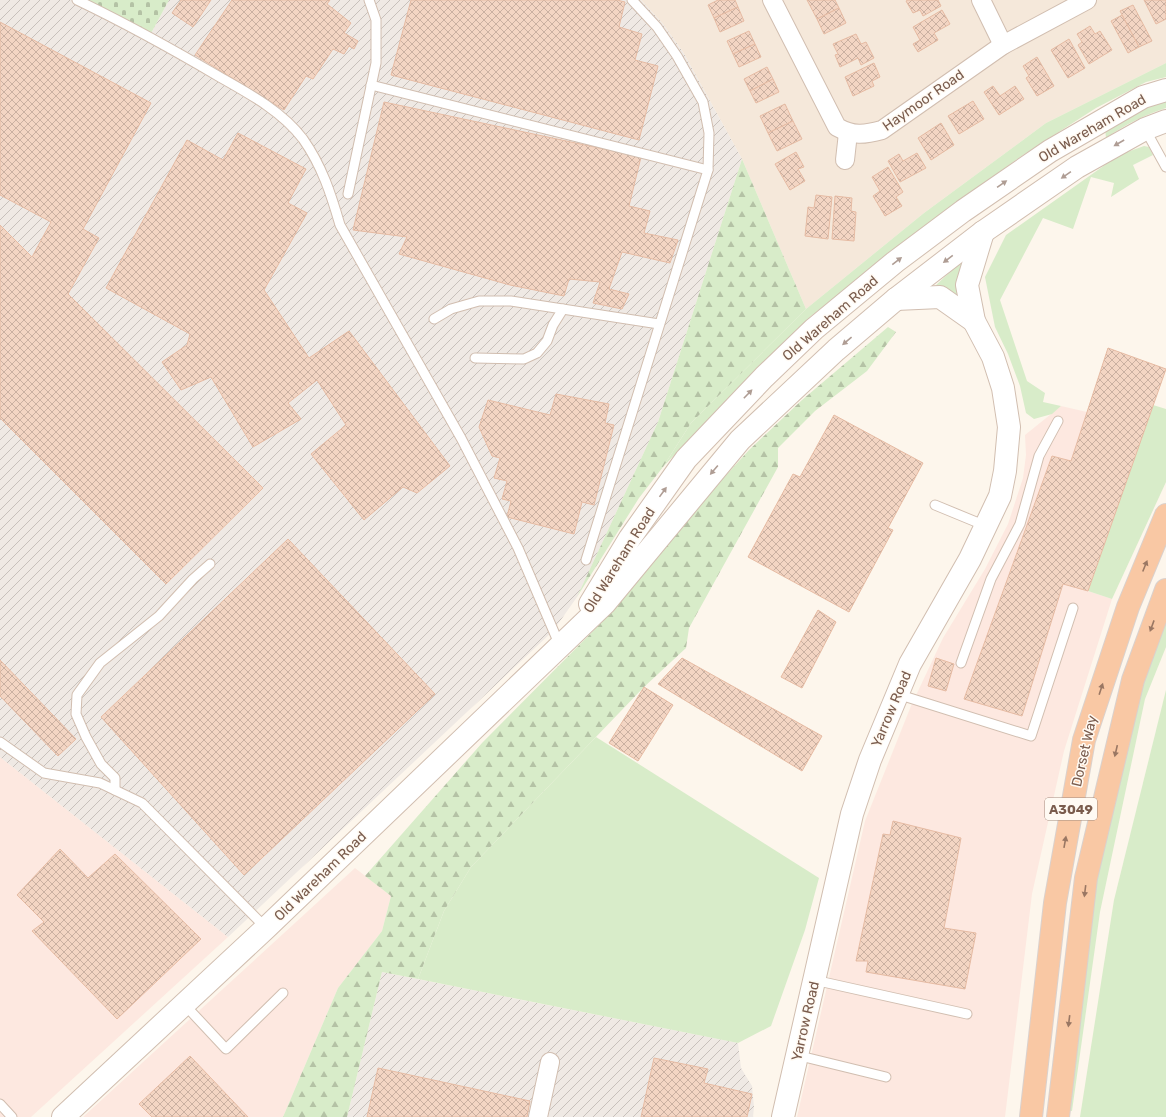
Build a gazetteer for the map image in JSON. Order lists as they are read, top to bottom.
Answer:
{
  "streets": {
    "highway": ["Dorset Way", "A3049"],
    "street": ["Haymoor Road", "Old Wareham Road", "Yarrow Road"]
  },
  "crossings": [
    ["Old Wareham Road", "Yarrow Road"]
  ]
}
